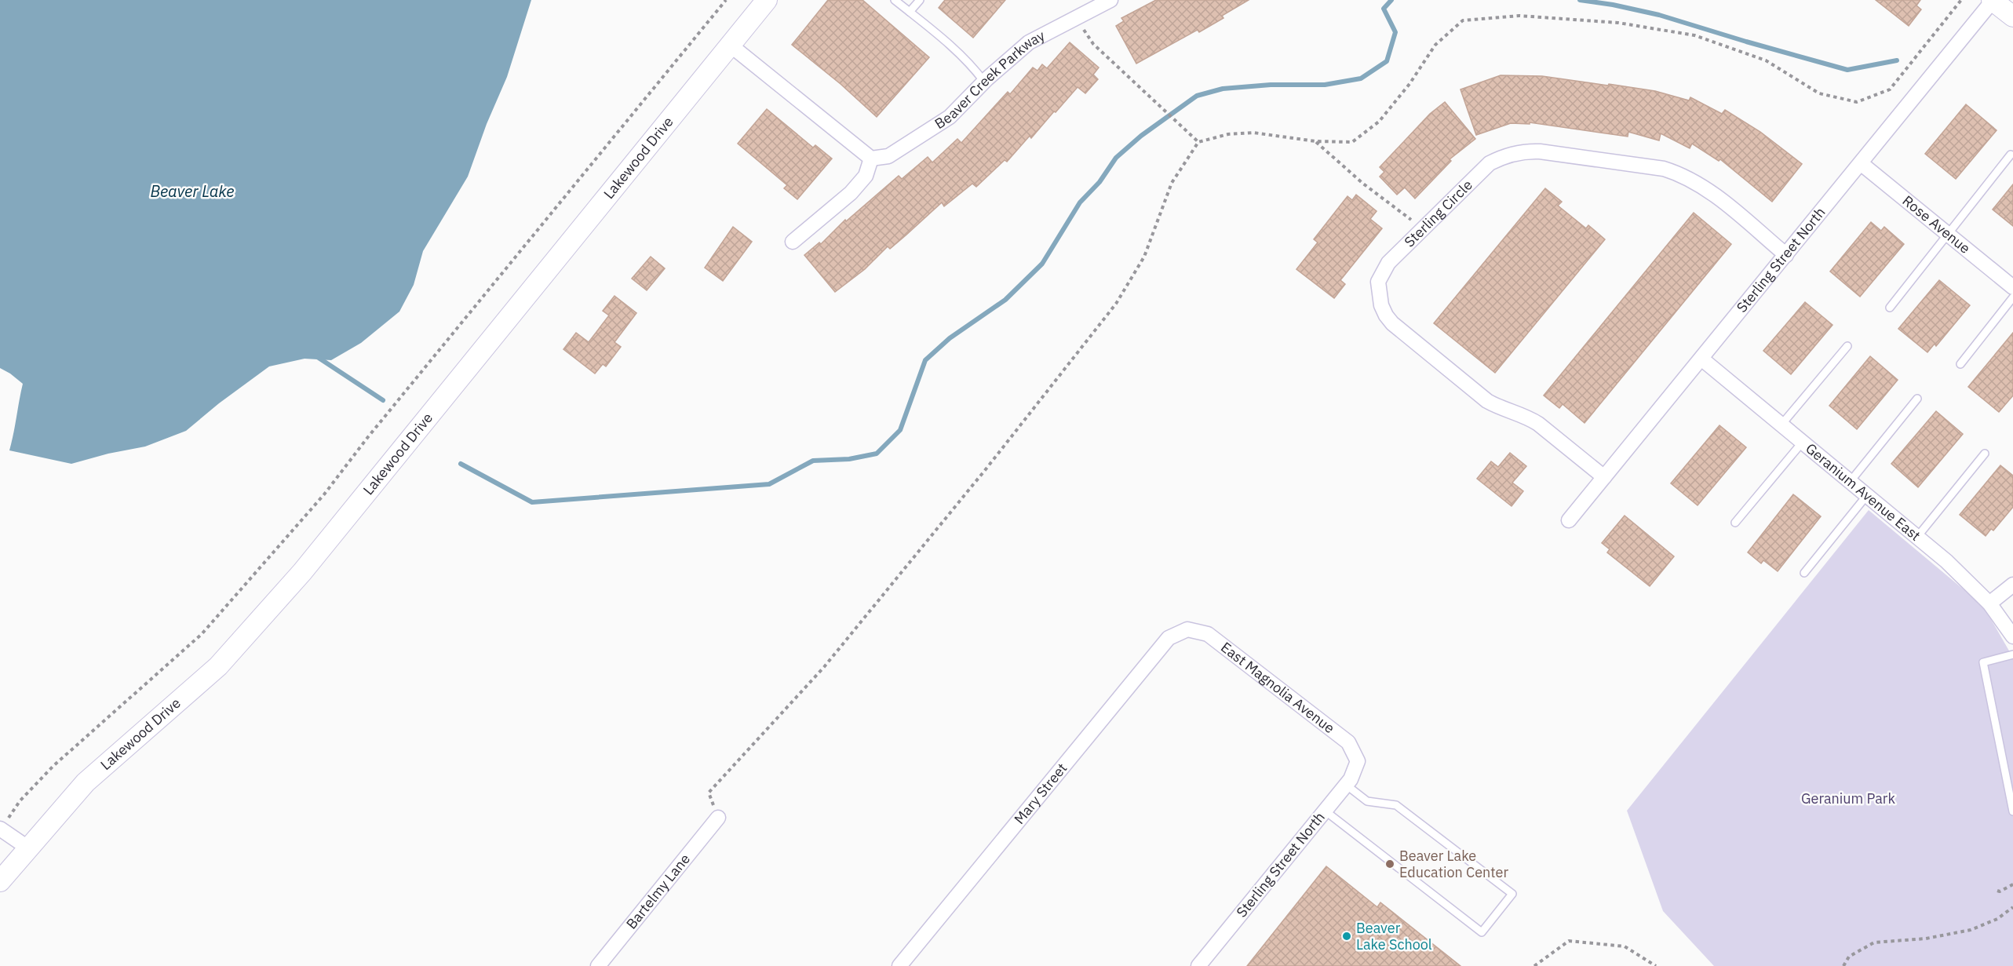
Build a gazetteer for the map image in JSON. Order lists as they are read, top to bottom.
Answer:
{
  "streets": {
    "street": [
      "Beaver Creek Parkway",
      "Lakewood Drive",
      "Sterling Circle",
      "Rose Avenue",
      "Sterling Street North",
      "Geranium Avenue East",
      "East Magnolia Avenue",
      "Mary Street",
      "Bartelmy Lane"
    ]
  },
  "crossings": [
    ["Sterling Circle", "Sterling Street North"],
    ["Rose Avenue", "Sterling Street North"],
    ["Sterling Street North", "Geranium Avenue East"],
    ["Sterling Street North", "East Magnolia Avenue"],
    ["East Magnolia Avenue", "Mary Street"]
  ],
  "water": ["Beaver Lake"],
  "parks": ["Geranium Park"],
  "places": ["Beaver Lake Education Center", "Beaver Lake School"]
}
